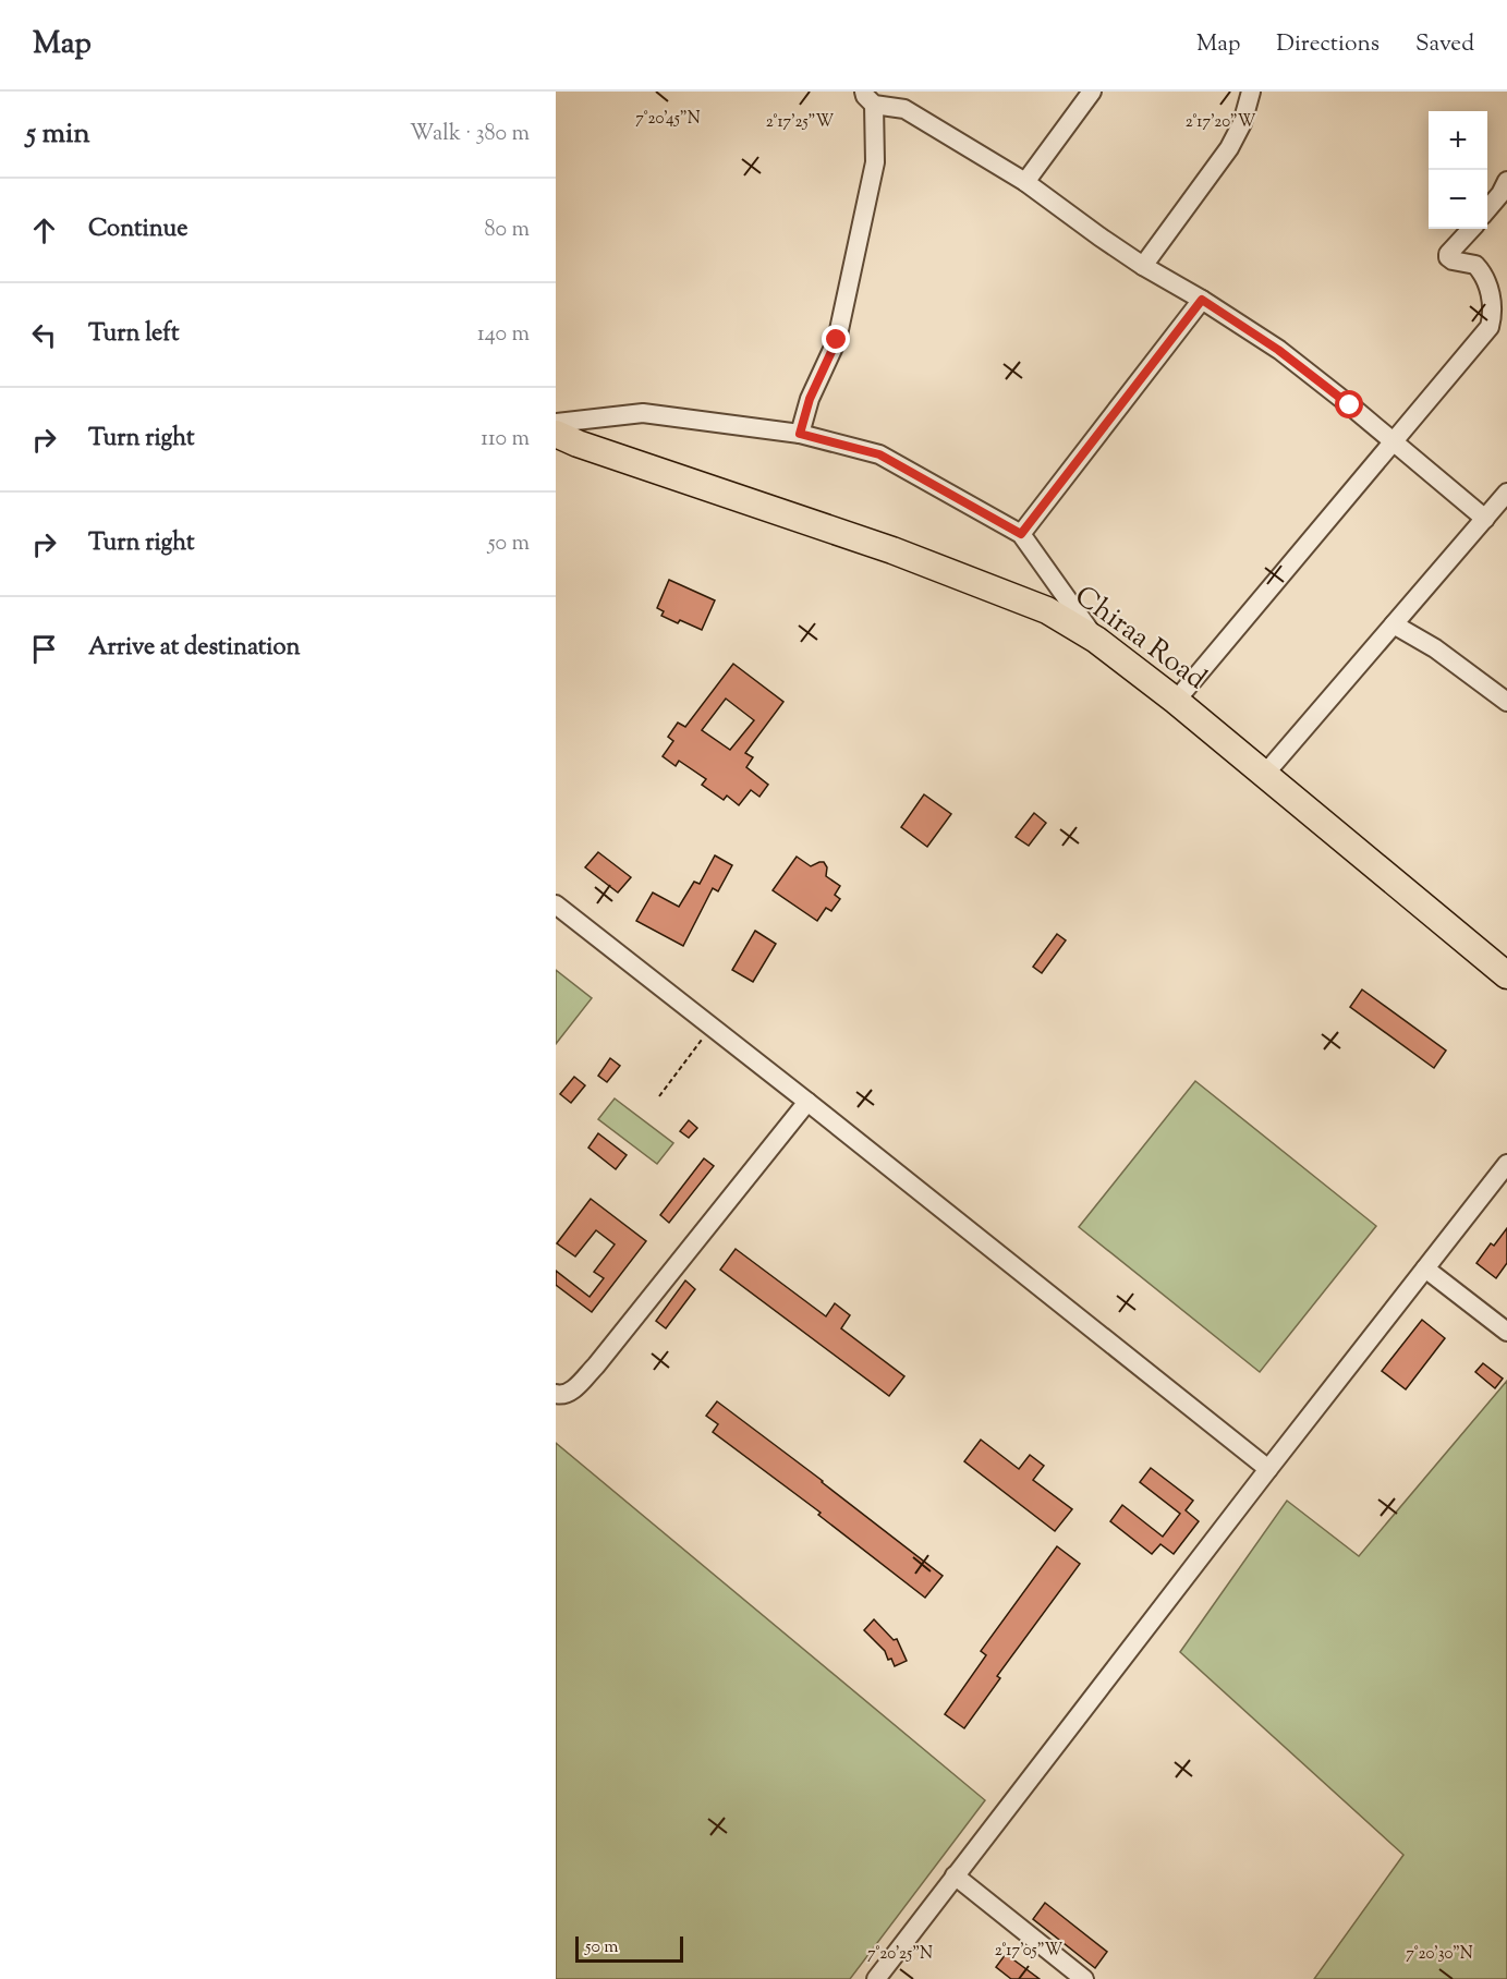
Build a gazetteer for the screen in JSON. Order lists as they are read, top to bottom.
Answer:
{
  "streets": {
    "highway": ["Chiraa Road"]
  },
  "scale_bar": "50 m",
  "page": {
    "header": "Map",
    "nav": ["Map", "Directions", "Saved"],
    "heading": ["5 min", "Walk · 380 m"],
    "map_buttons": ["+", "−"],
    "list": [
      ["Continue", "80 m"],
      ["Turn left", "140 m"],
      ["Turn right", "110 m"],
      ["Turn right", "50 m"],
      "Arrive at destination"
    ],
    "scale": "50 m"
  },
  "coordinates": [
    "7°20'45\"N",
    "2°17'25\"W",
    "2°17'20\"W",
    "2°17'05\"W",
    "7°20'25\"N",
    "7°20'30\"N"
  ]
}
